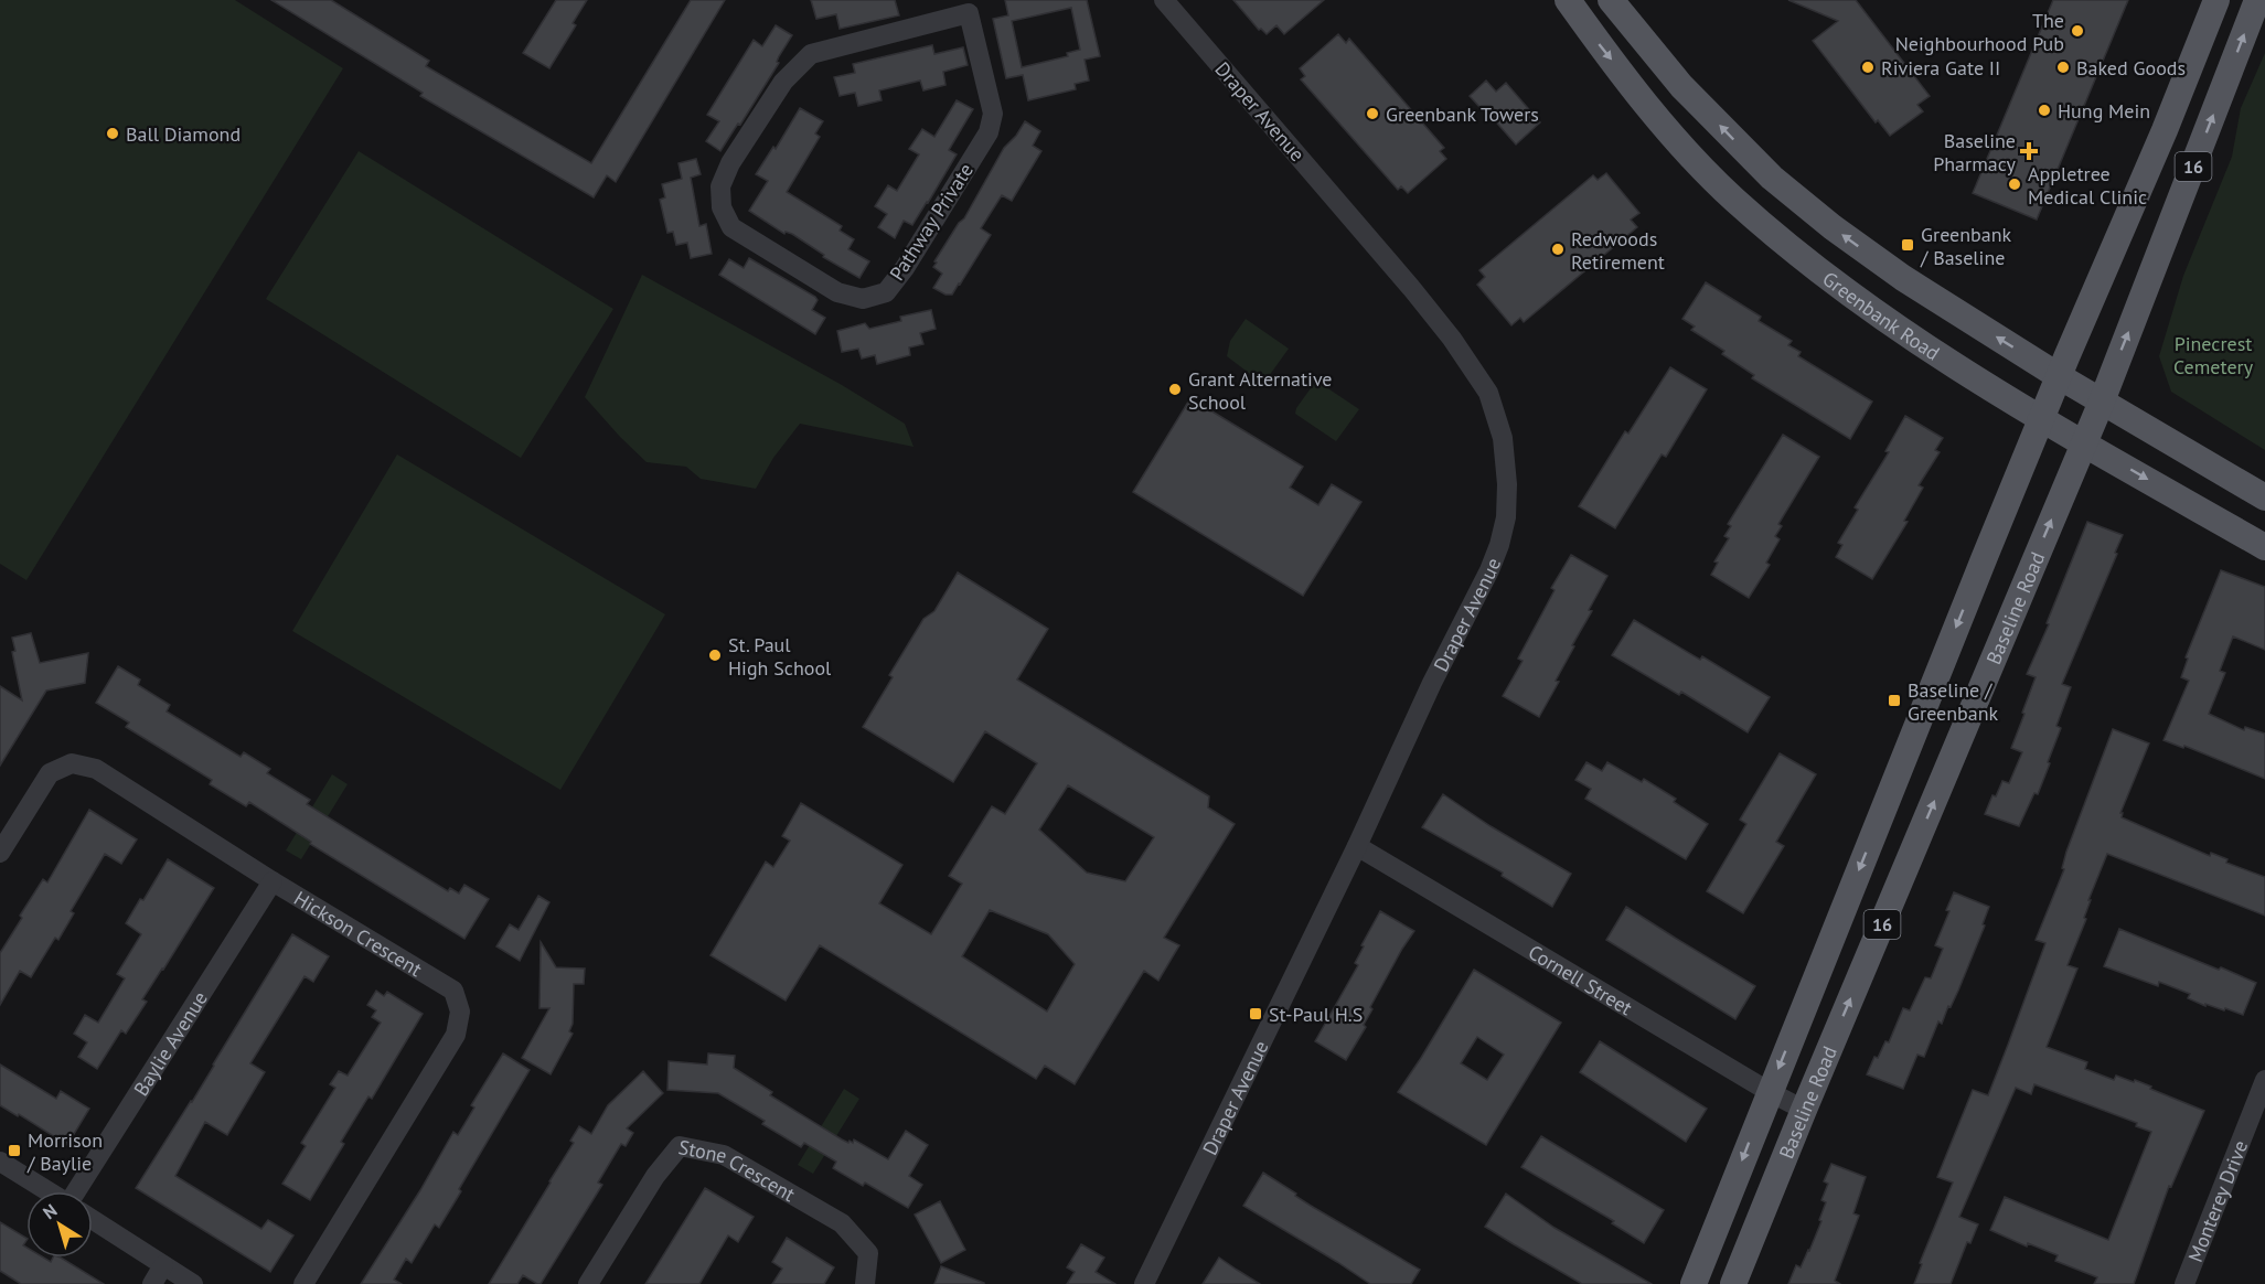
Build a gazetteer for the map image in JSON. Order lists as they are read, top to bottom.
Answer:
{
  "streets": {
    "main road": ["16", "Greenbank Road", "Baseline Road"],
    "street": [
      "Draper Avenue",
      "Pathway Private",
      "Hickson Crescent",
      "Cornell Street",
      "Baylie Avenue",
      "Stone Crescent",
      "Monterey Drive"
    ]
  },
  "crossings": [
    ["Draper Avenue", "Cornell Street"],
    ["Greenbank Road", "Baseline Road"],
    ["Baseline Road", "Cornell Street"],
    ["Hickson Crescent", "Baylie Avenue"]
  ],
  "parks": ["Pinecrest Cemetery"],
  "places": {
    "other": [
      "The Neighbourhood Pub",
      "Riviera Gate II",
      "Baked Goods",
      "Hung Mein",
      "Greenbank Towers",
      "Ball Diamond",
      "Appletree Medical Clinic",
      "Redwoods Retirement",
      "Grant Alternative School",
      "St. Paul High School"
    ],
    "health": ["Baseline Pharmacy"],
    "transit": [
      "Greenbank / Baseline",
      "Baseline / Greenbank",
      "St-Paul H.S",
      "Morrison / Baylie"
    ]
  },
  "north": "top left"
}
